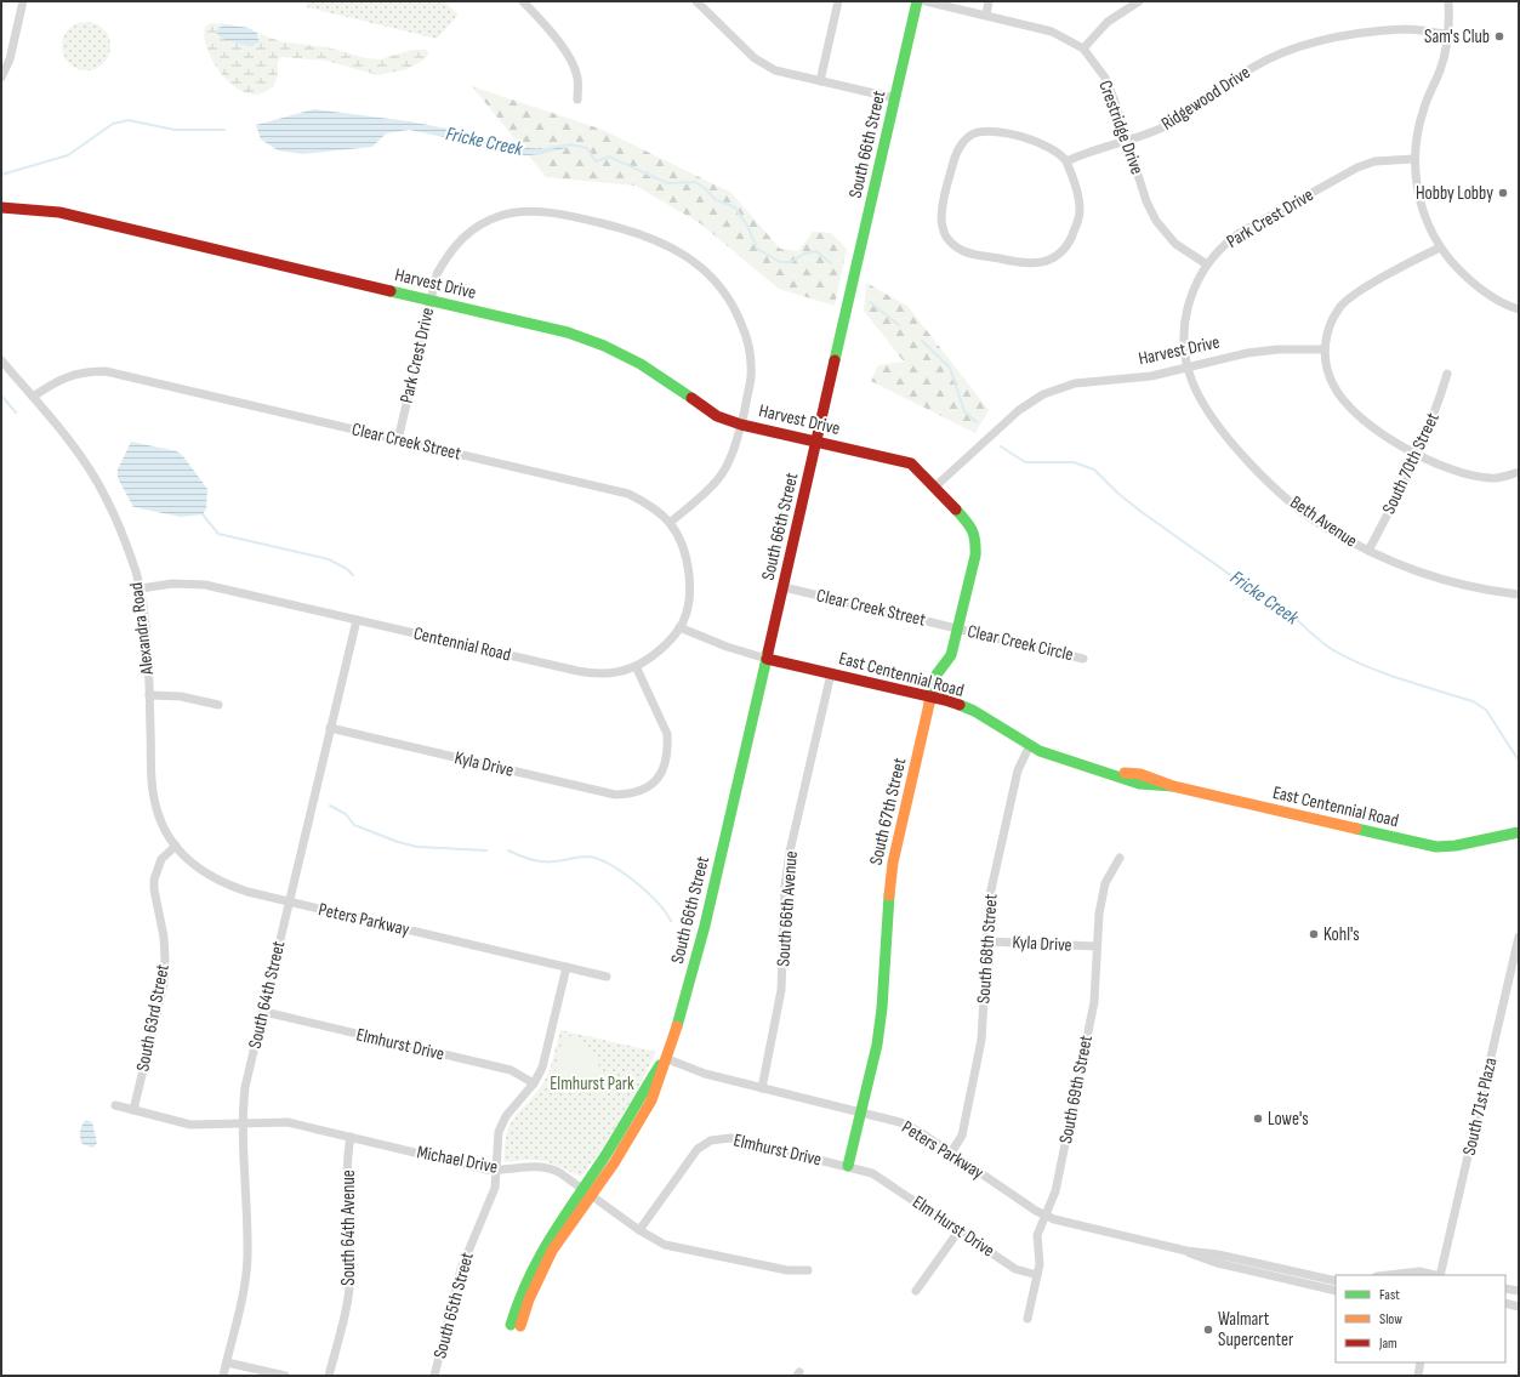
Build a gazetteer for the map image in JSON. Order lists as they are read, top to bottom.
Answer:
{
  "streets": {
    "street": [
      "Ridgewood Drive",
      "Crestridge Drive",
      "South 66th Street",
      "Park Crest Drive",
      "Harvest Drive",
      "Clear Creek Street",
      "South 70th Street",
      "Beth Avenue",
      "Alexandra Road",
      "Clear Creek Circle",
      "Centennial Road",
      "East Centennial Road",
      "Kyla Drive",
      "South 67th Street",
      "South 66th Avenue",
      "Peters Parkway",
      "South 68th Street",
      "South 64th Street",
      "South 63rd Street",
      "Elmhurst Drive",
      "South 69th Street",
      "South 71st Plaza",
      "Michael Drive",
      "Elm Hurst Drive",
      "South 64th Avenue",
      "South 65th Street"
    ]
  },
  "crossings": [
    ["Ridgewood Drive", "Crestridge Drive"],
    ["Crestridge Drive", "Park Crest Drive"],
    ["South 66th Street", "Harvest Drive"],
    ["South 66th Street", "Clear Creek Street"],
    ["South 66th Street", "East Centennial Road"],
    ["South 66th Street", "Peters Parkway"],
    ["South 66th Street", "Michael Drive"],
    ["Park Crest Drive", "Harvest Drive"],
    ["Park Crest Drive", "Clear Creek Street"],
    ["Park Crest Drive", "Beth Avenue"],
    ["Harvest Drive", "Beth Avenue"],
    ["Harvest Drive", "South 67th Street"],
    ["Clear Creek Street", "Alexandra Road"],
    ["Clear Creek Street", "Clear Creek Circle"],
    ["Clear Creek Street", "Centennial Road"],
    ["Clear Creek Street", "South 67th Street"],
    ["South 70th Street", "Beth Avenue"],
    ["Alexandra Road", "Centennial Road"],
    ["Alexandra Road", "Peters Parkway"],
    ["Alexandra Road", "South 63rd Street"],
    ["Clear Creek Circle", "South 67th Street"],
    ["Centennial Road", "Kyla Drive"],
    ["Centennial Road", "South 64th Street"],
    ["East Centennial Road", "South 67th Street"],
    ["East Centennial Road", "South 66th Avenue"],
    ["East Centennial Road", "South 68th Street"],
    ["Kyla Drive", "South 68th Street"],
    ["Kyla Drive", "South 64th Street"],
    ["Kyla Drive", "South 69th Street"],
    ["South 67th Street", "Peters Parkway"],
    ["South 67th Street", "Elmhurst Drive"],
    ["South 66th Avenue", "Peters Parkway"],
    ["Peters Parkway", "South 68th Street"],
    ["Peters Parkway", "South 64th Street"],
    ["Peters Parkway", "South 63rd Street"],
    ["Peters Parkway", "South 69th Street"],
    ["Peters Parkway", "South 65th Street"],
    ["South 64th Street", "Elmhurst Drive"],
    ["South 64th Street", "Michael Drive"],
    ["South 63rd Street", "Michael Drive"],
    ["Elmhurst Drive", "Michael Drive"],
    ["Elmhurst Drive", "Elm Hurst Drive"],
    ["Elmhurst Drive", "South 65th Street"],
    ["South 69th Street", "Elm Hurst Drive"],
    ["Michael Drive", "South 64th Avenue"],
    ["Michael Drive", "South 65th Street"]
  ],
  "water": ["Fricke Creek"],
  "parks": ["Elmhurst Park"],
  "places": [
    "Sam's Club",
    "Hobby Lobby",
    "Kohl's",
    "Lowe's",
    "Walmart Supercenter"
  ],
  "legend": ["Fast", "Slow", "Jam"]
}
